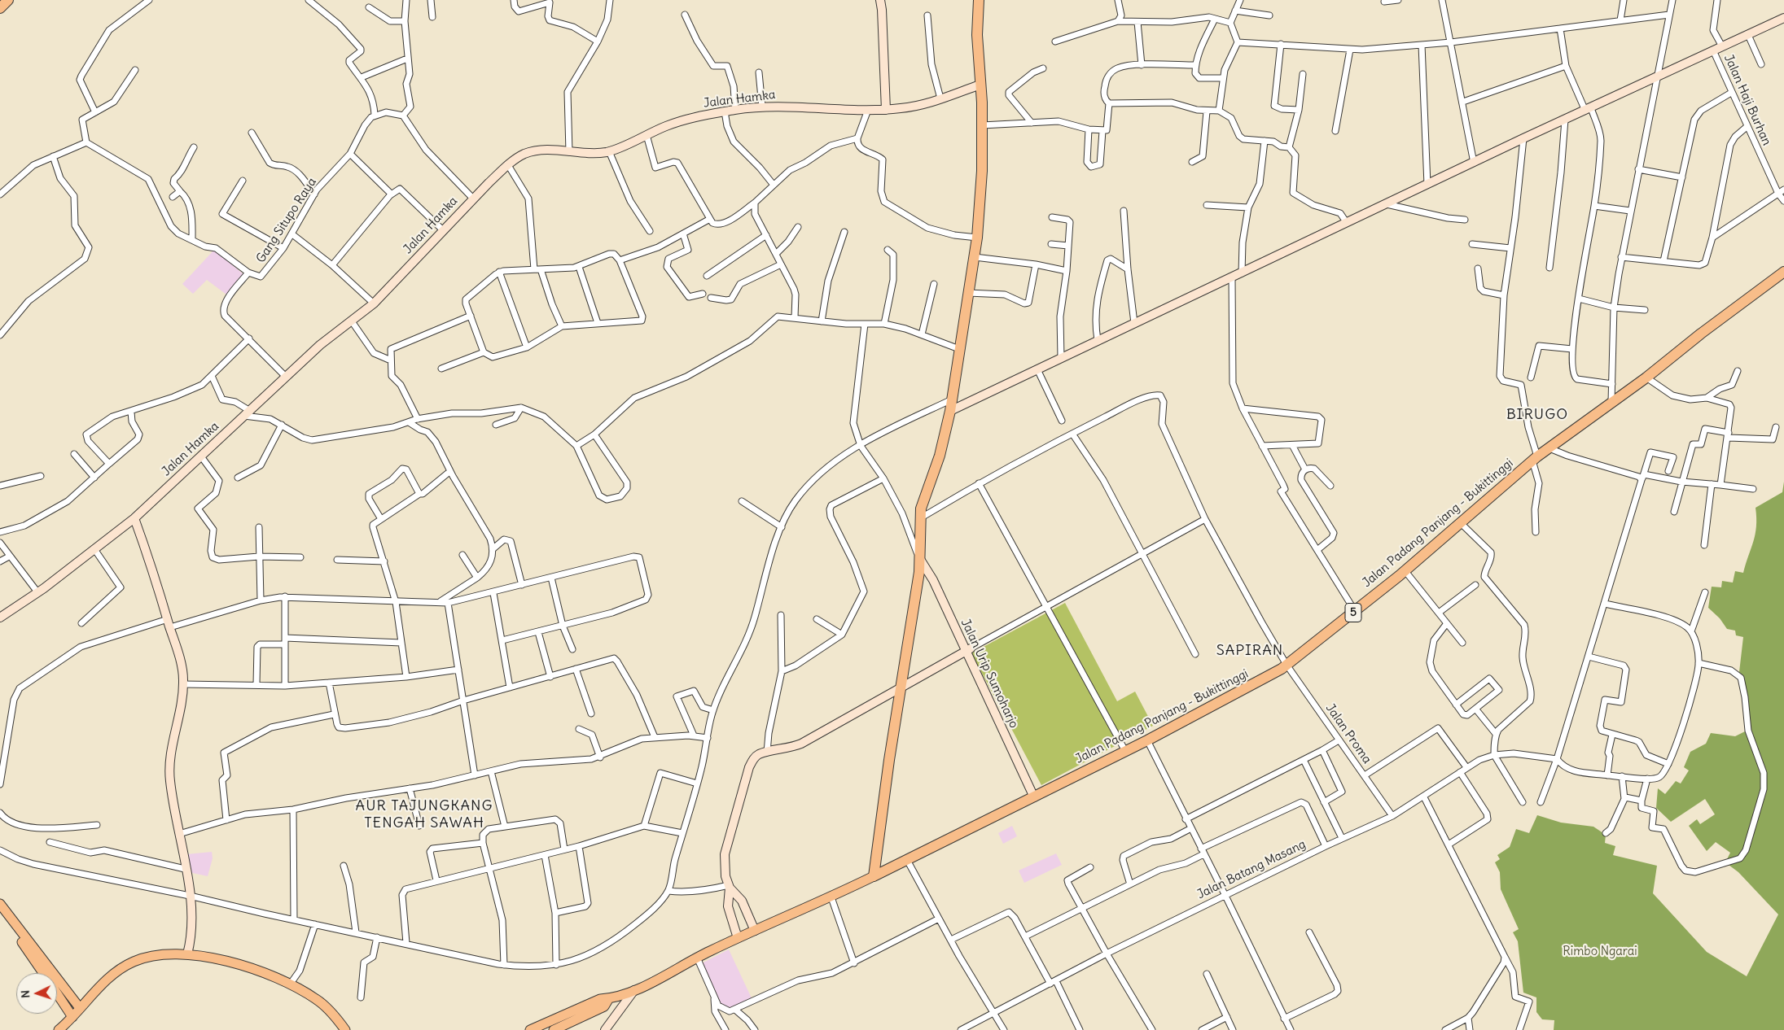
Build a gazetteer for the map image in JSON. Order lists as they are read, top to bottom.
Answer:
{
  "streets": {
    "highway": ["Jalan Padang Panjang - Bukittinggi", "5"],
    "street": [
      "Jalan Hamka",
      "Jalan Haji Burhan",
      "Gang Situpo Raya",
      "Jalan Urip Sumoharjo",
      "Jalan Proma",
      "Jalan Batang Masang"
    ]
  },
  "crossings": [
    ["Jalan Hamka", "Gang Situpo Raya"],
    ["Jalan Padang Panjang - Bukittinggi", "Jalan Urip Sumoharjo"],
    ["Jalan Padang Panjang - Bukittinggi", "Jalan Proma"],
    ["Jalan Proma", "Jalan Batang Masang"]
  ],
  "districts": ["BIRUGO", "SAPIRAN", "AUR TAJUNGKANG TENGAH SAWAH"],
  "parks": ["Rimbo Ngarai"],
  "north": "left"
}
